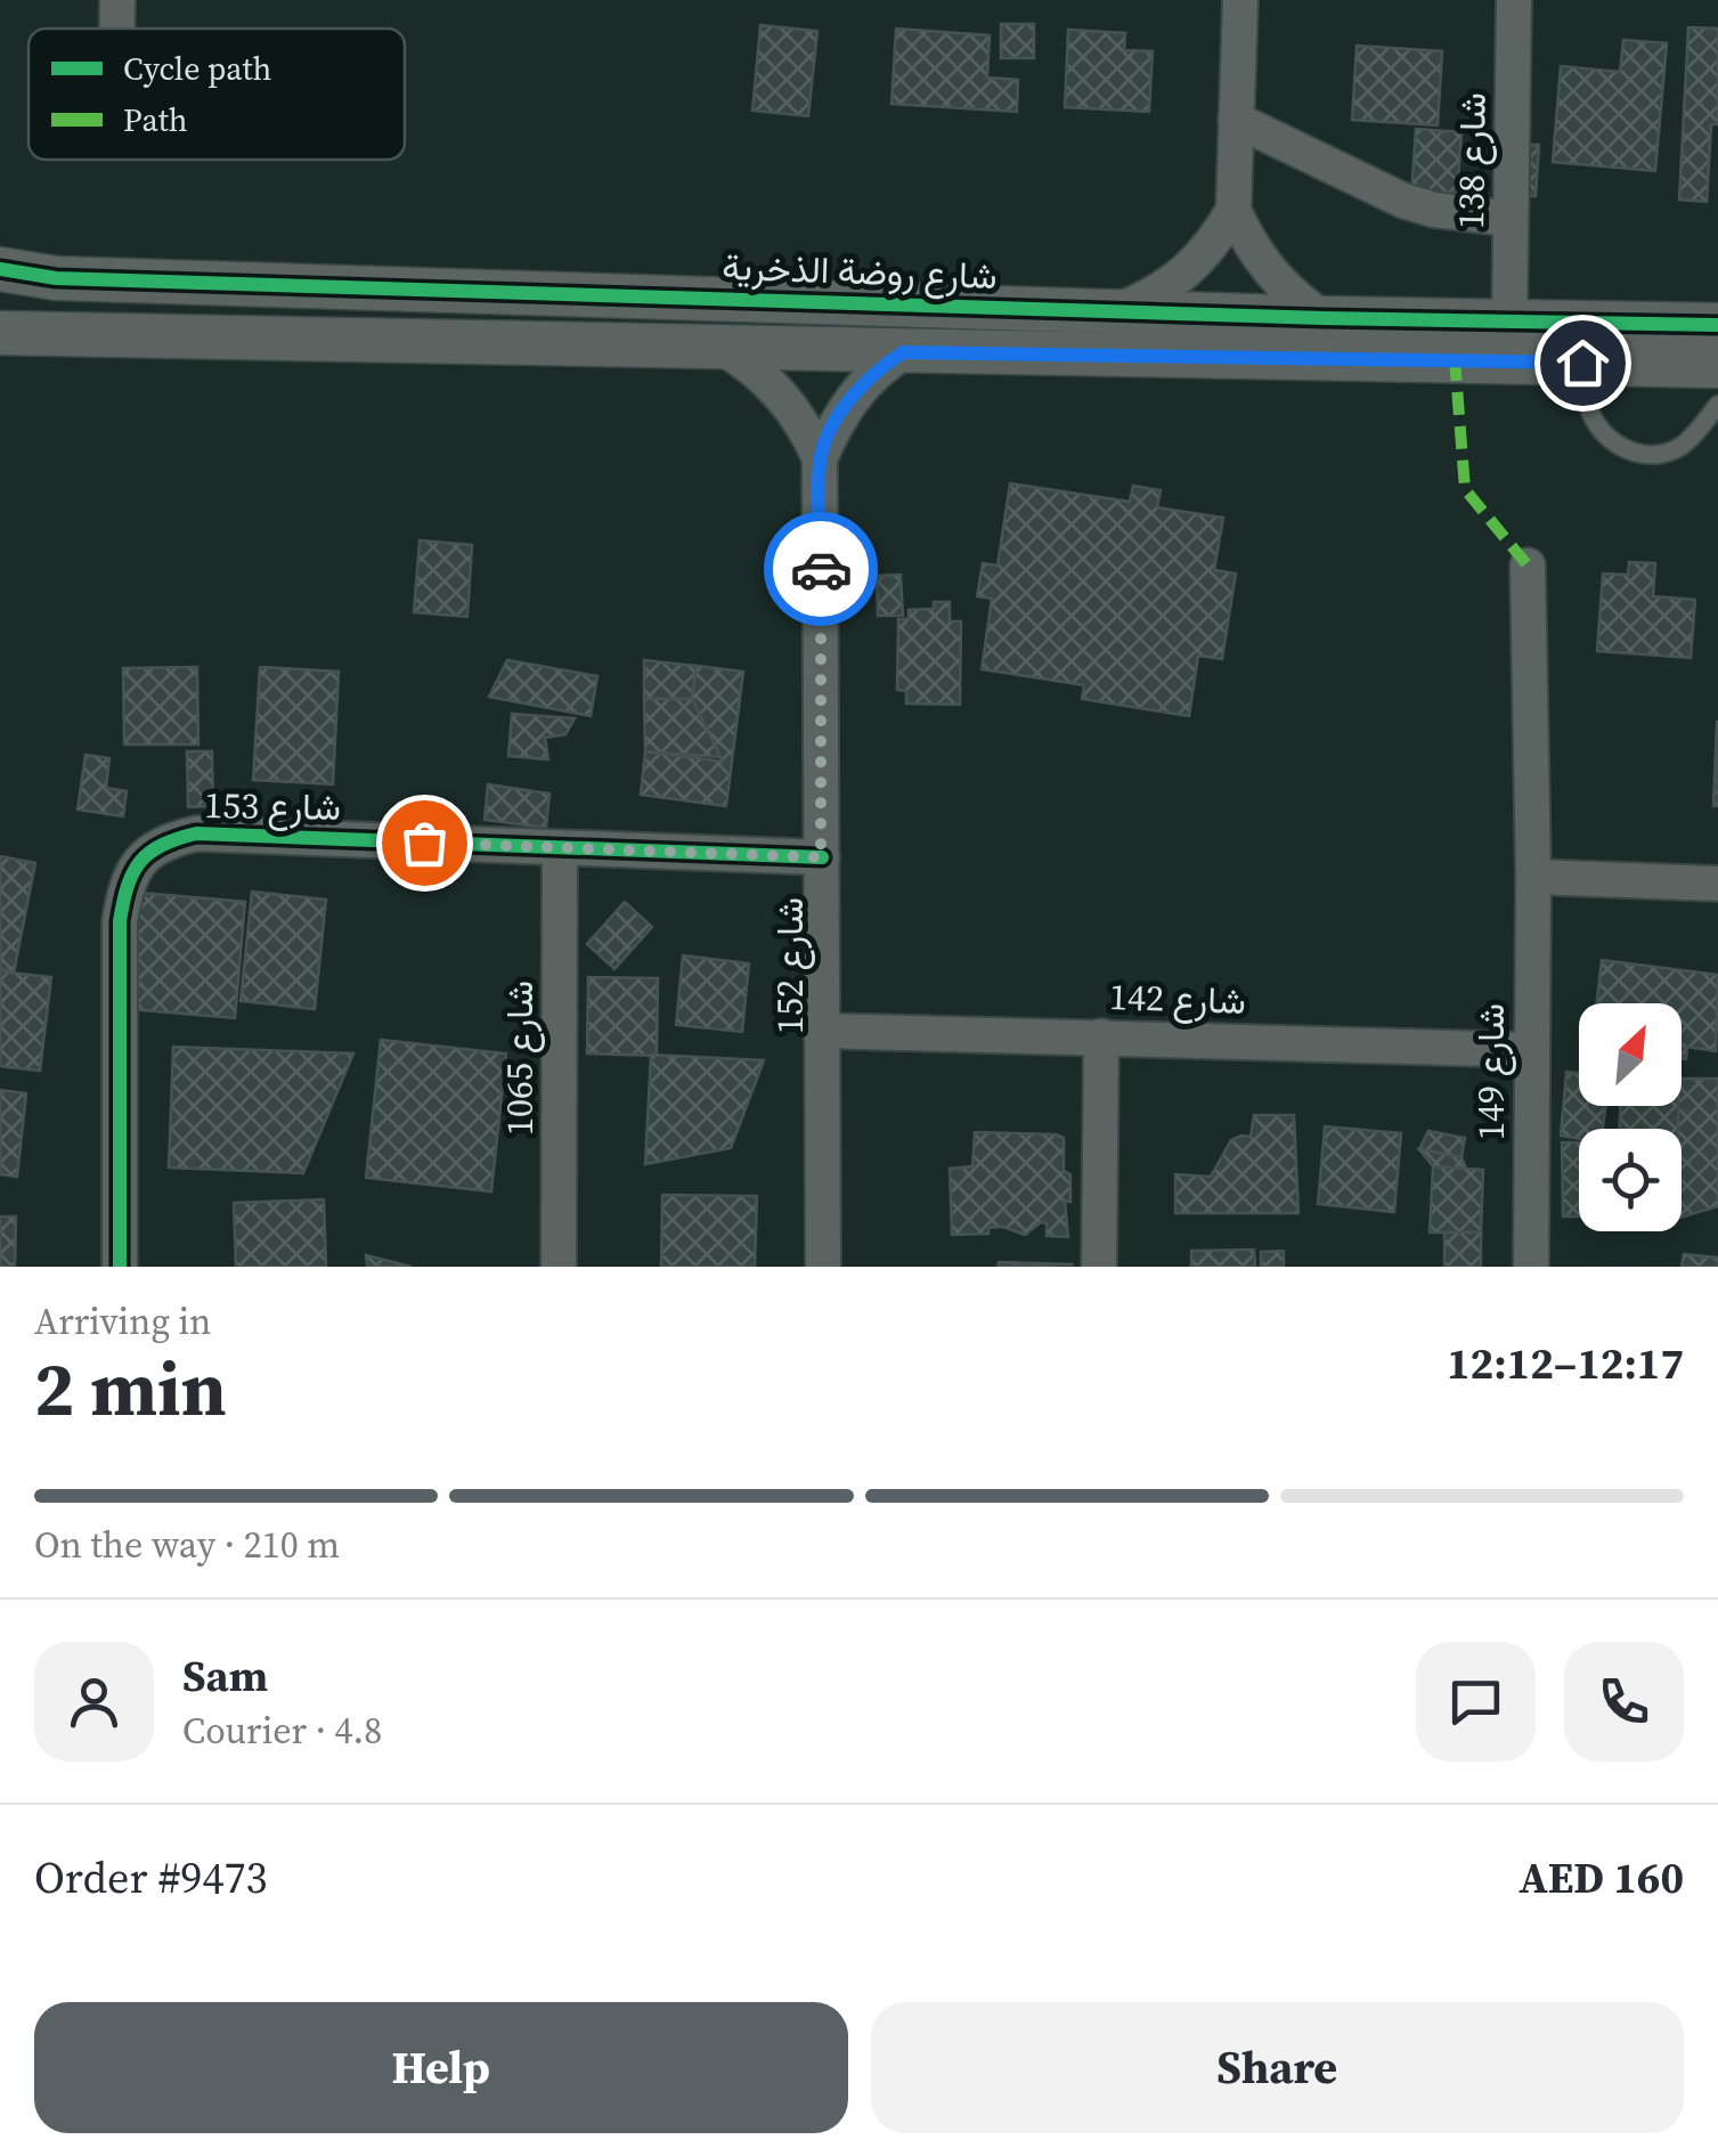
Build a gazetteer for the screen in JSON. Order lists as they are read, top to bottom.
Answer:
{
  "streets": {
    "street": [
      "شارع 138",
      "شارع روضة الذخرية",
      "شارع 153",
      "شارع 152",
      "شارع 142",
      "شارع 1065",
      "شارع 149"
    ]
  },
  "crossings": [
    ["شارع 138", "شارع روضة الذخرية"],
    ["شارع روضة الذخرية", "شارع 152"],
    ["شارع 153", "شارع 152"],
    ["شارع 153", "شارع 1065"],
    ["شارع 152", "شارع 142"],
    ["شارع 142", "شارع 149"]
  ],
  "legend": ["Cycle path", "Path"],
  "north": "top right",
  "page": {
    "heading": ["2 min", "Arriving in", "12:12–12:17"],
    "panel": [
      "Sam",
      "Courier · 4.8",
      "Order #9473",
      "AED 160"
    ],
    "bar": "On the way · 210 m",
    "buttons": ["Help", "Share"]
  }
}
